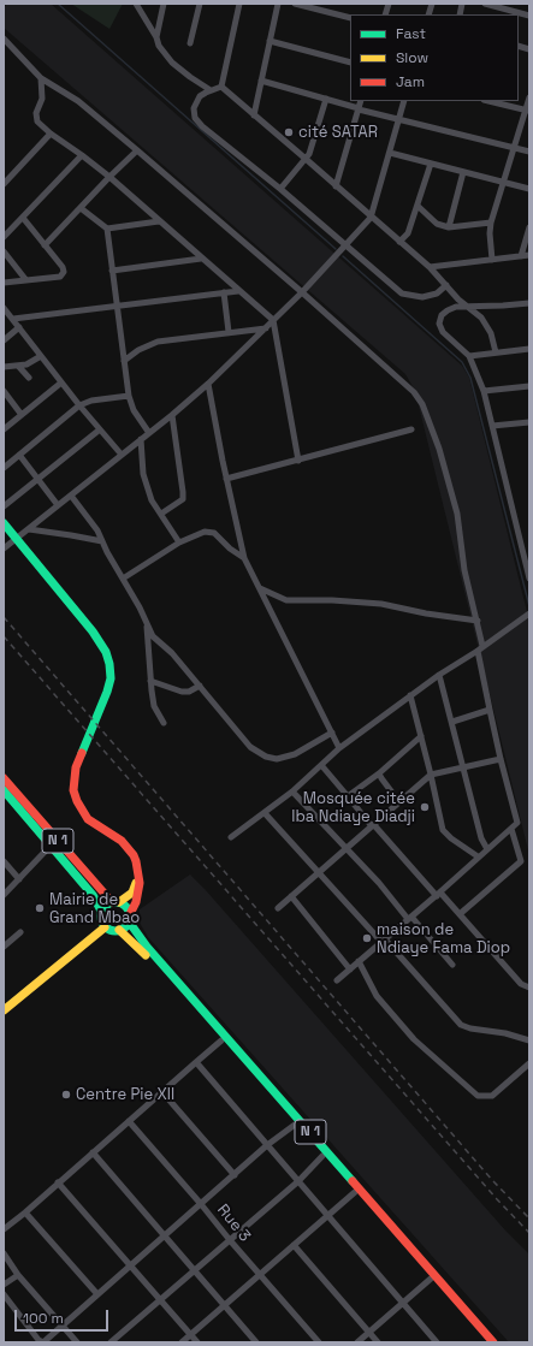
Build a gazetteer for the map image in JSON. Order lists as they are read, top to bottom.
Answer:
{
  "streets": {
    "main road": ["N 1"],
    "street": ["Rue 3"]
  },
  "places": [
    "cité SATAR",
    "Mosquée citée Iba Ndiaye Diadji",
    "Mairie de Grand Mbao",
    "maison de Ndiaye Fama Diop",
    "Centre Pie XII"
  ],
  "legend": ["Fast", "Slow", "Jam"],
  "scale_bar": "100 m"
}
